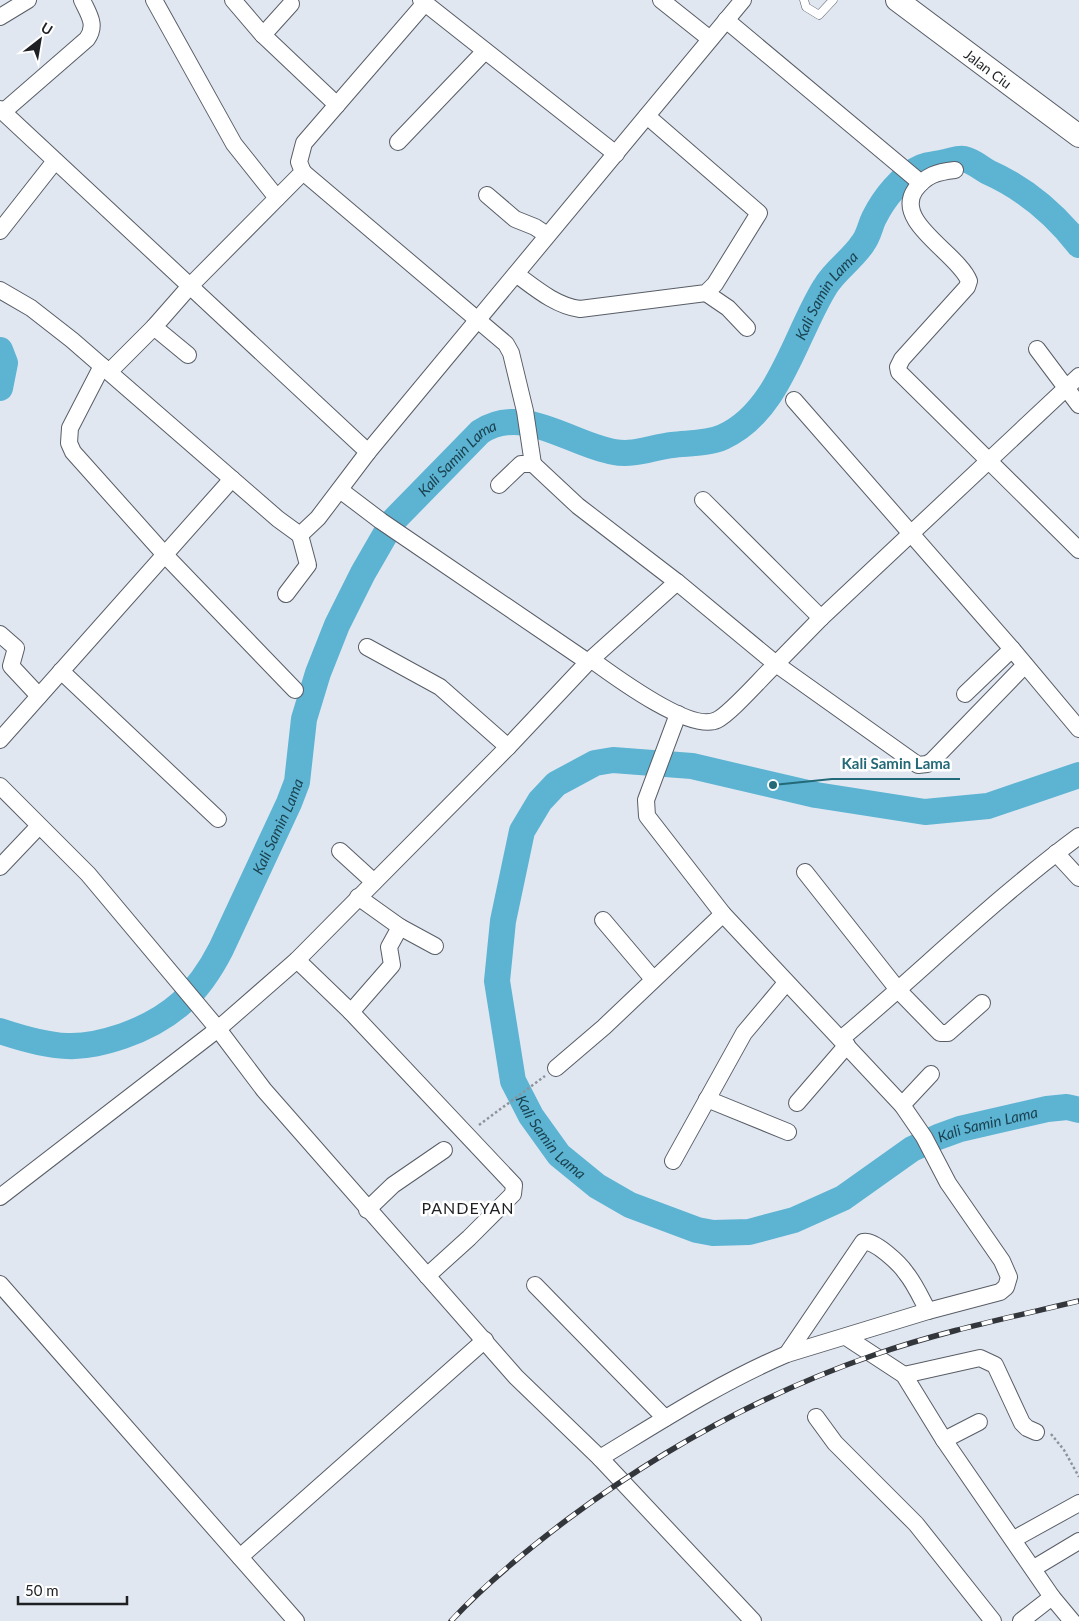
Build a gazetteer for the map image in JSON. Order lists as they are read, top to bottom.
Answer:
{
  "streets": {
    "street": ["Jalan Ciu"]
  },
  "districts": ["PANDEYAN"],
  "water": ["Kali Samin Lama"],
  "places": ["Kali Samin Lama"],
  "scale_bar": "50 m",
  "north": "top right"
}
